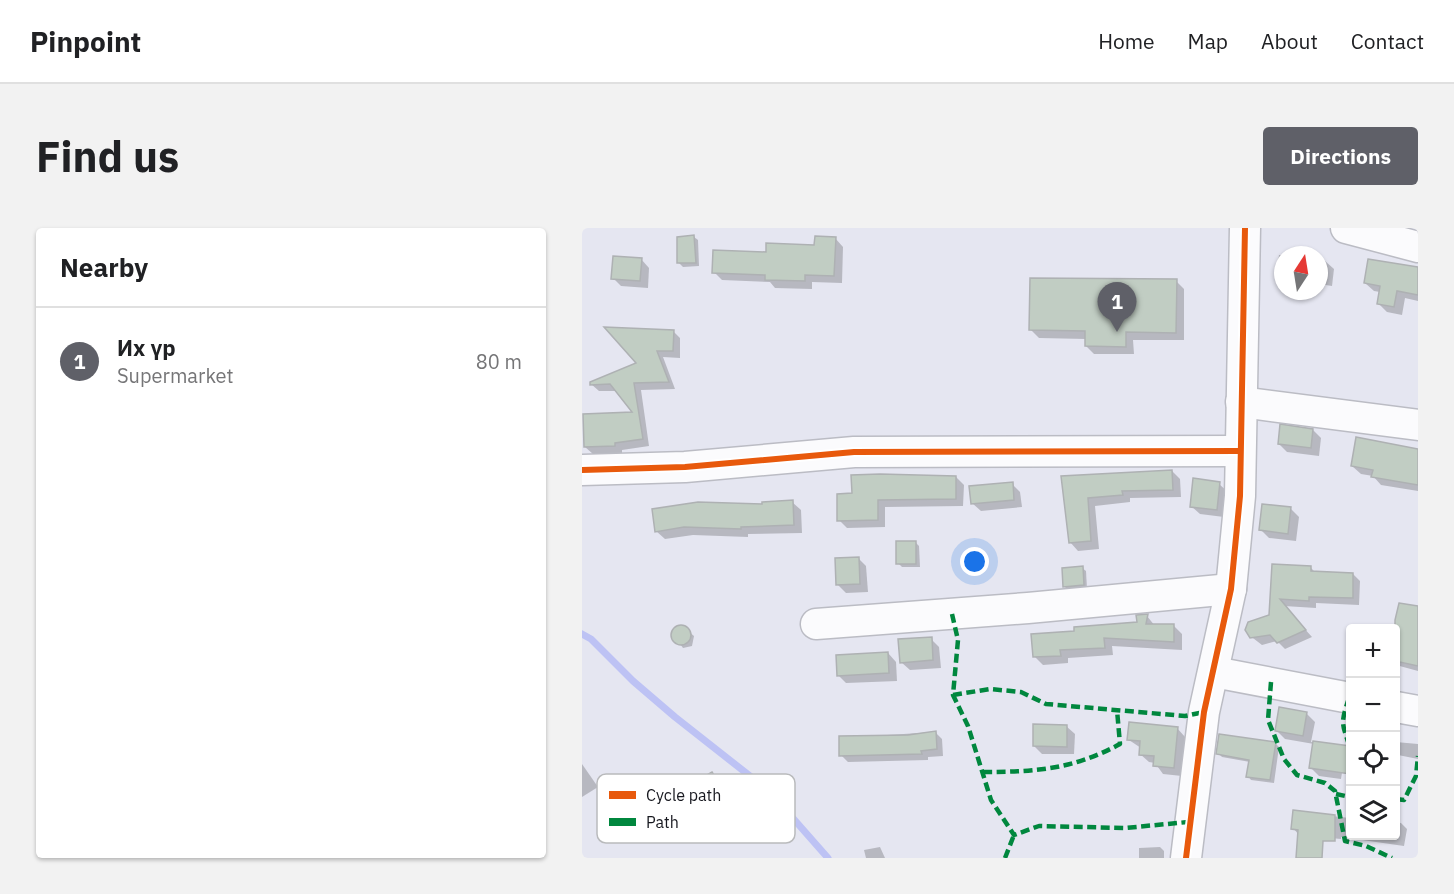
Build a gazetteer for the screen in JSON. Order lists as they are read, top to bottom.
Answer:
{
  "legend": ["Cycle path", "Path"],
  "north": "top",
  "page": {
    "header": "Pinpoint",
    "nav": [
      "Home",
      "Map",
      "About",
      "Contact"
    ],
    "buttons": "Directions",
    "title": "Find us",
    "heading": "Nearby",
    "pins": "1",
    "list": [
      {
        "mark": "1",
        "name": "Их үр",
        "note": "Supermarket",
        "value": "80 m"
      }
    ],
    "map_buttons": ["+", "−"]
  }
}
